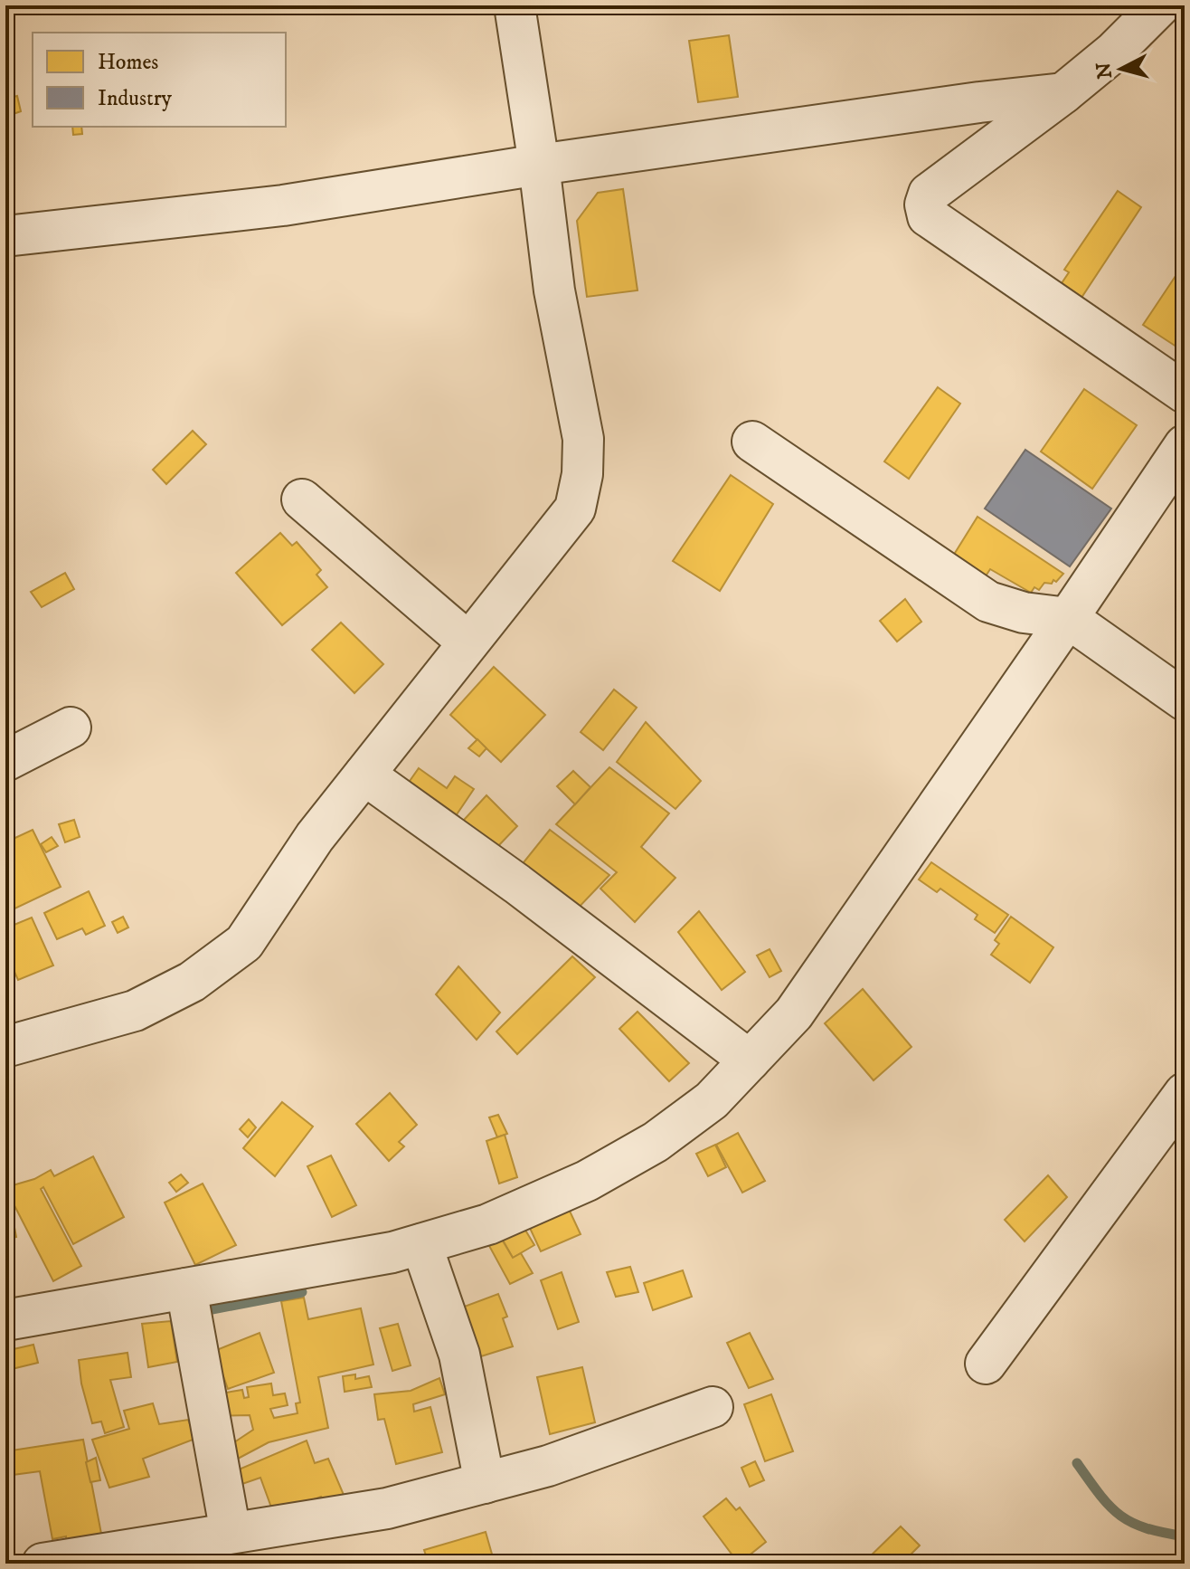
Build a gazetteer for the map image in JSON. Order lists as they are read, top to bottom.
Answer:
{
  "legend": ["Homes", "Industry"],
  "north": "left"
}
